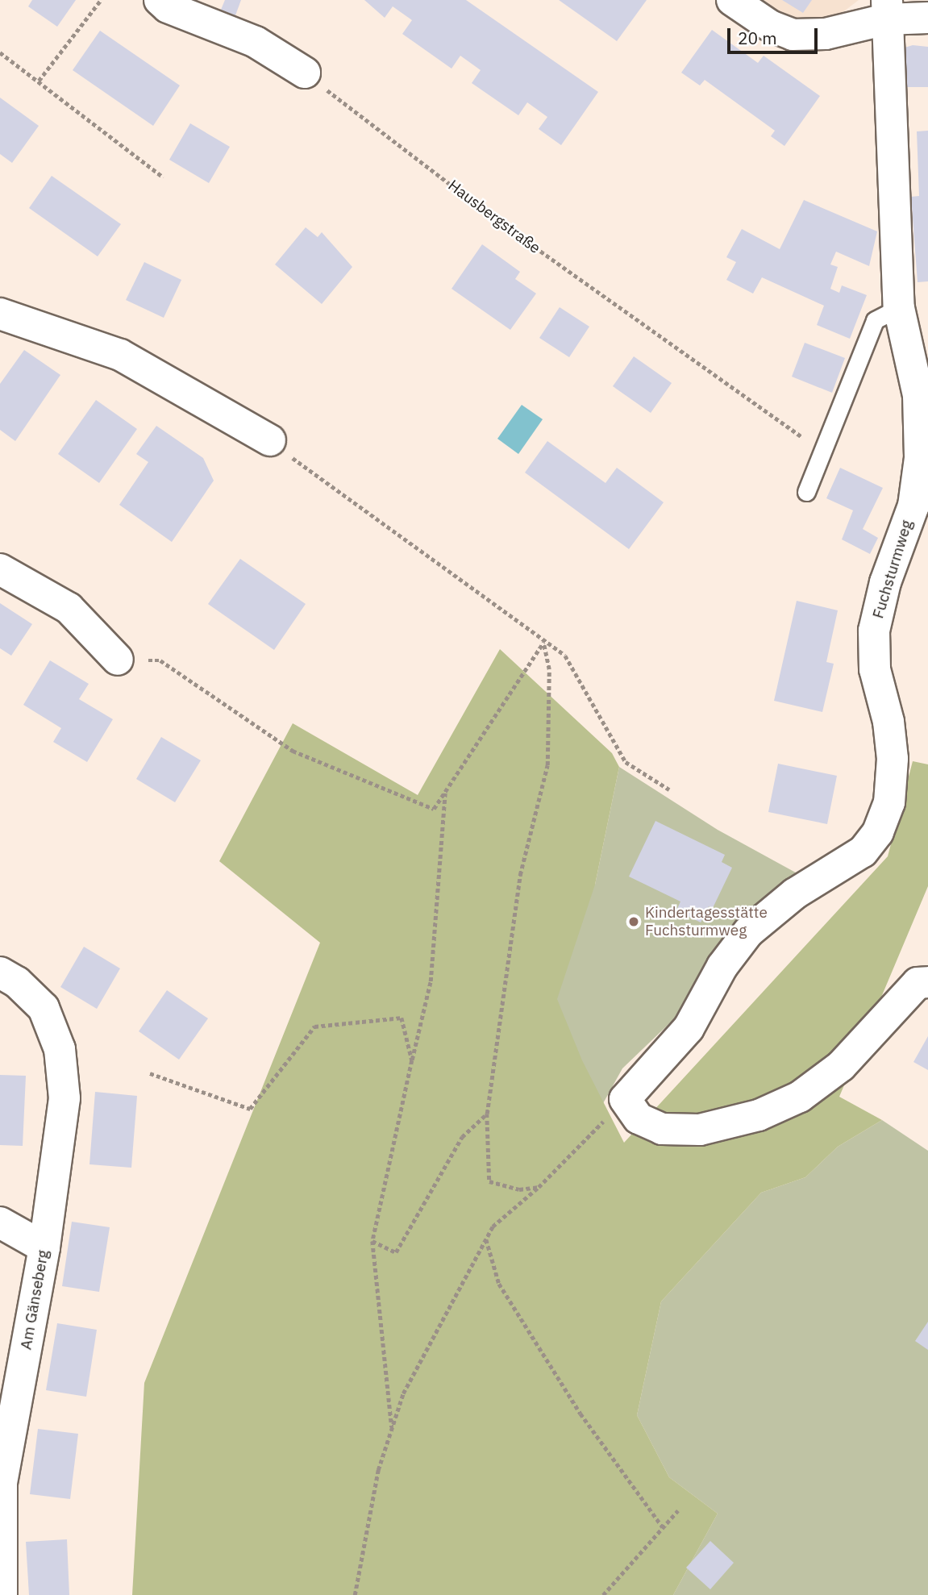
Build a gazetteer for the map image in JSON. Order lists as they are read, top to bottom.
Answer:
{
  "streets": {
    "street": ["Fuchsturmweg", "Am Gänseberg"],
    "path": ["Hausbergstraße"]
  },
  "places": ["Kindertagesstätte Fuchsturmweg"],
  "scale_bar": "20 m"
}
